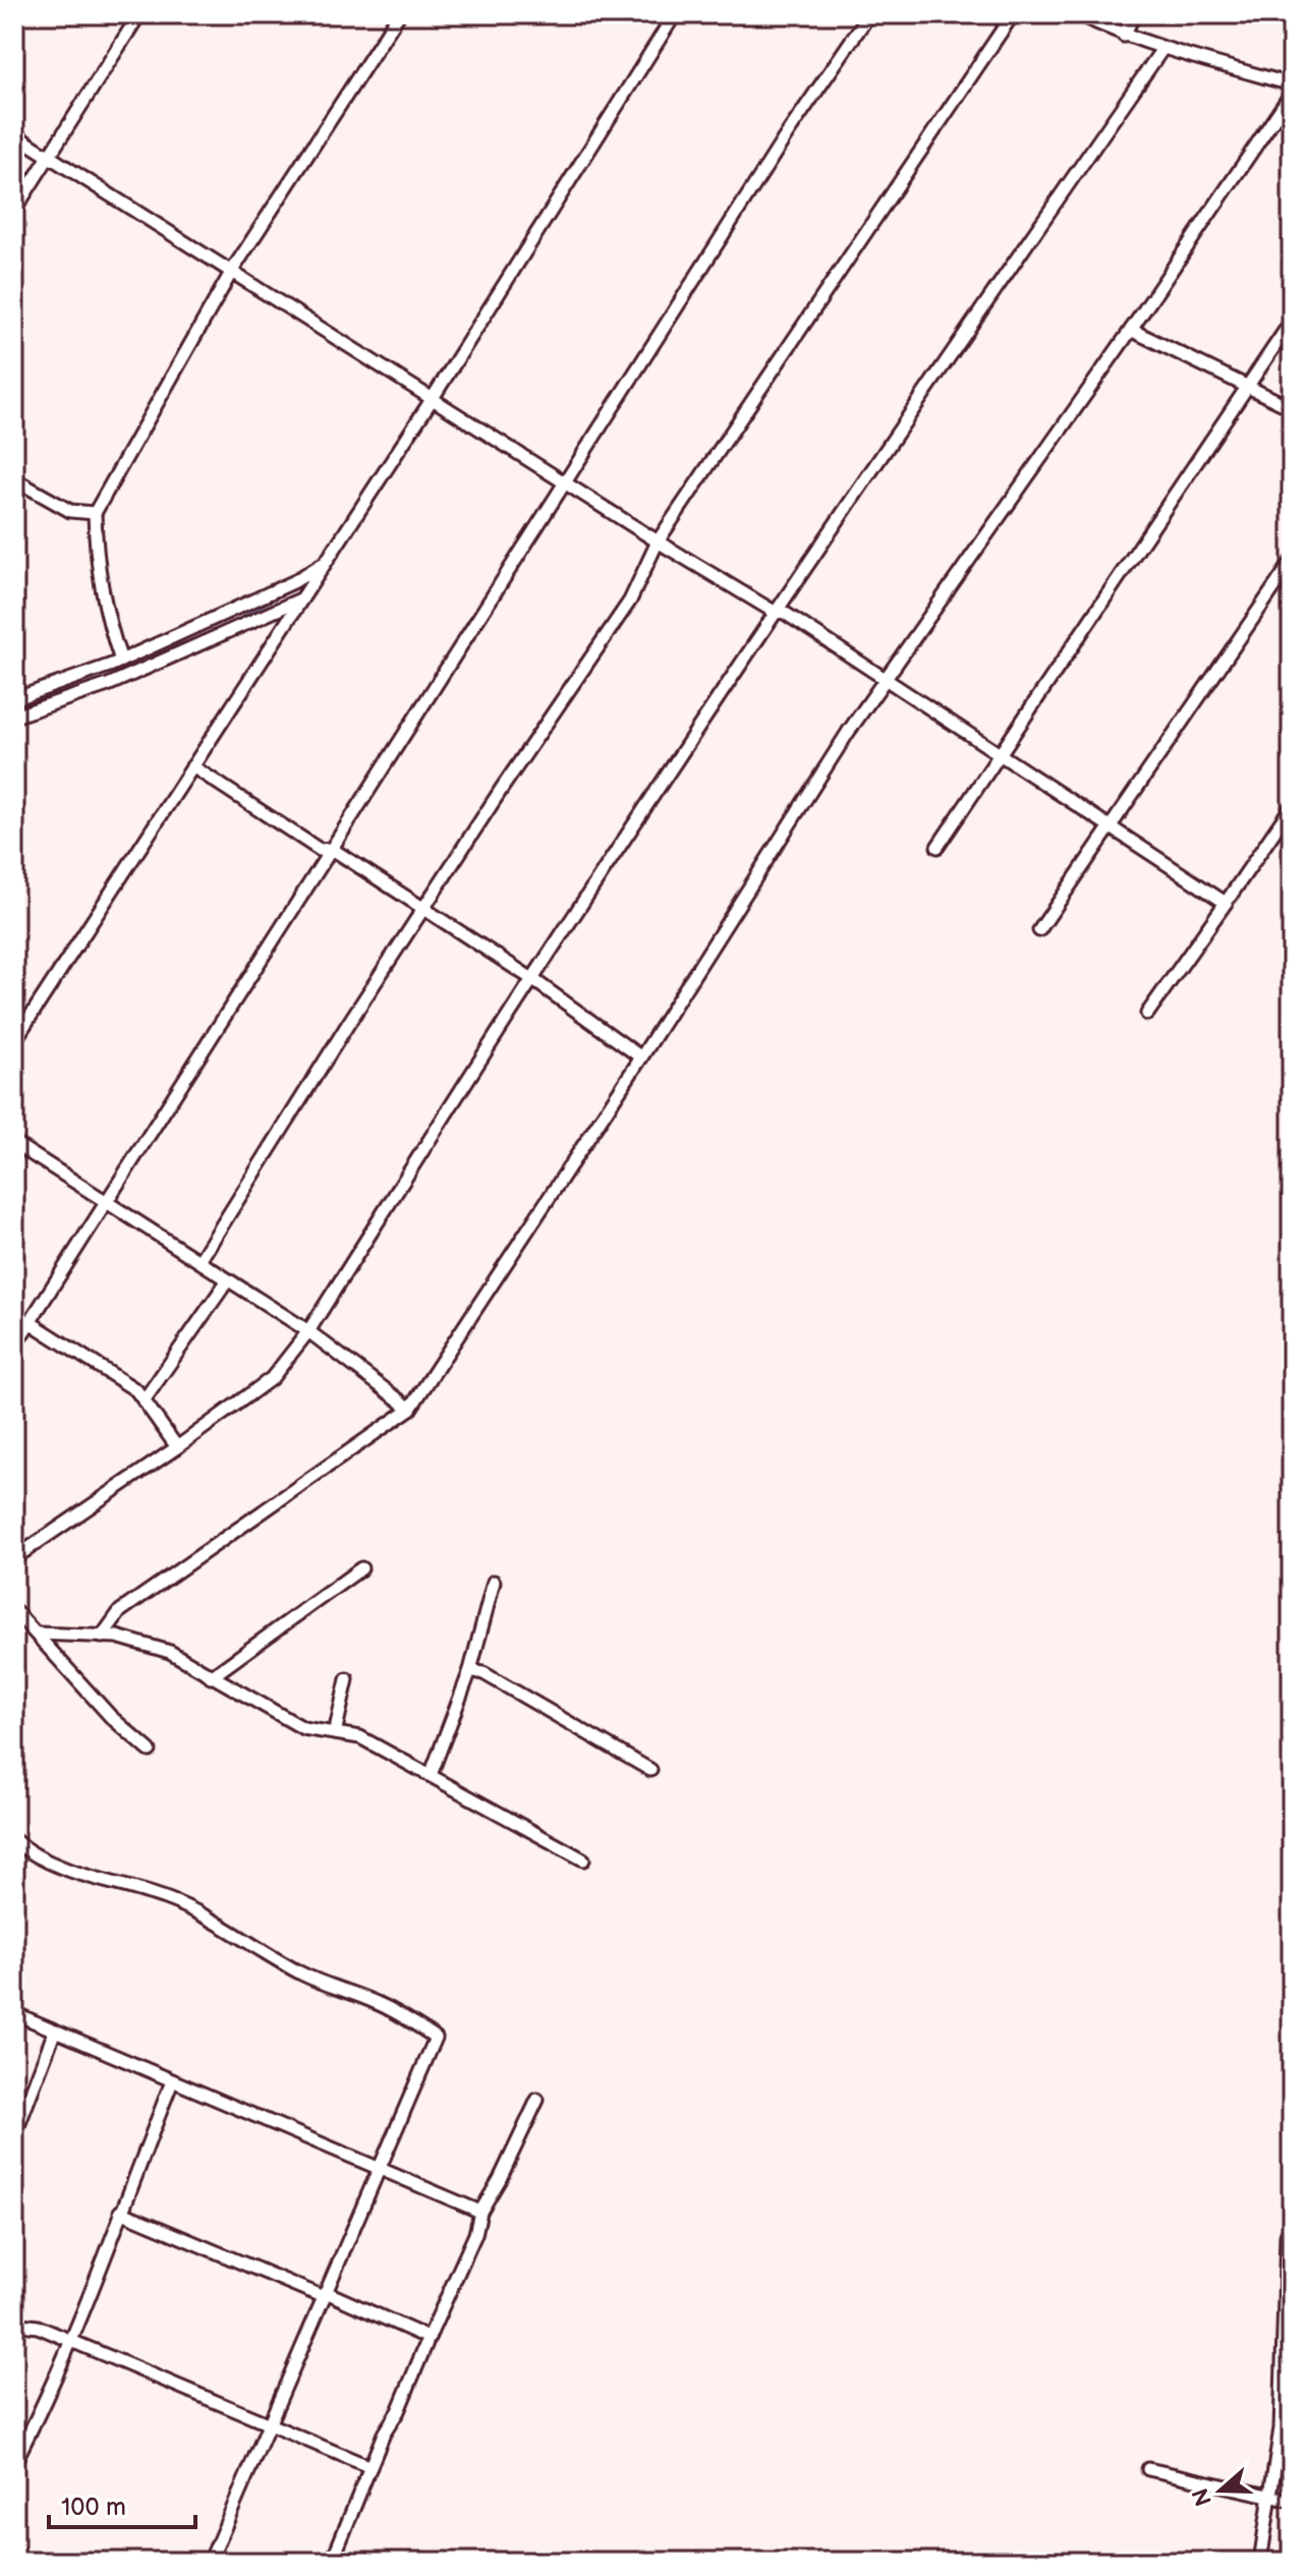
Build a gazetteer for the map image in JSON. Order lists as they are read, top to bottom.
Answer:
{
  "scale_bar": "100 m",
  "north": "left"
}
